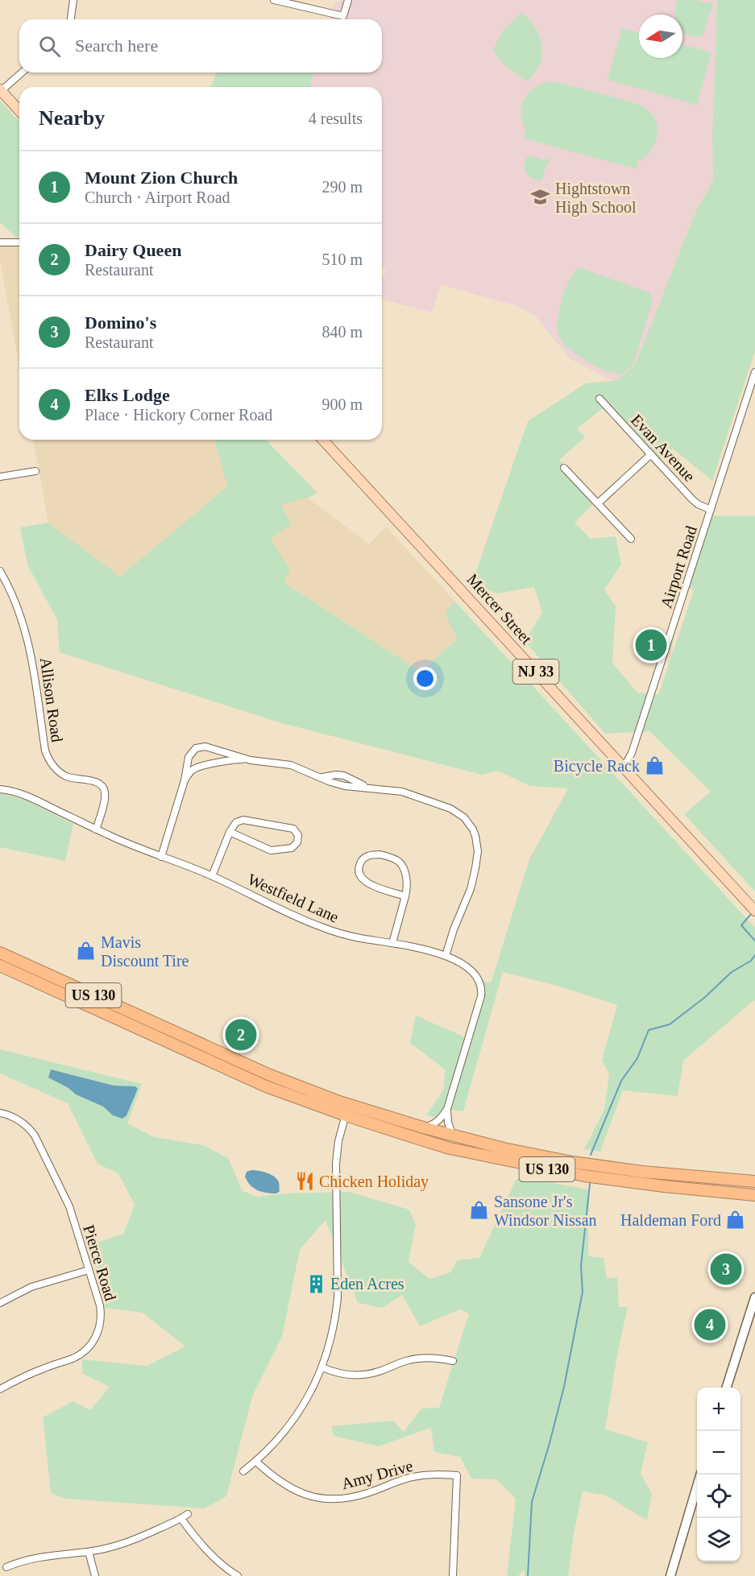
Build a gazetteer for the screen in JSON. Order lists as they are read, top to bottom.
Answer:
{
  "streets": {
    "highway": ["US 130"],
    "main road": ["Mercer Street", "NJ 33"],
    "street": [
      "Evan Avenue",
      "Airport Road",
      "Allison Road",
      "Westfield Lane",
      "Pierce Road",
      "Amy Drive"
    ]
  },
  "crossings": [
    ["Evan Avenue", "Airport Road"],
    ["Airport Road", "Mercer Street"],
    ["Allison Road", "Westfield Lane"],
    ["Westfield Lane", "US 130"]
  ],
  "places": {
    "school or university": ["Hightstown High School"],
    "shop": [
      "Bicycle Rack",
      "Mavis Discount Tire",
      "Sansone Jr's Windsor Nissan",
      "Haldeman Ford"
    ],
    "restaurant": ["Chicken Holiday"],
    "building": ["Eden Acres"]
  },
  "north": "left",
  "page": {
    "search": "Search here",
    "heading": ["Nearby", "4 results"],
    "list": [
      {
        "mark": "1",
        "name": "Mount Zion Church",
        "note": "Church · Airport Road",
        "value": "290 m"
      },
      {
        "mark": "2",
        "name": "Dairy Queen",
        "note": "Restaurant",
        "value": "510 m"
      },
      {
        "mark": "3",
        "name": "Domino's",
        "note": "Restaurant",
        "value": "840 m"
      },
      {
        "mark": "4",
        "name": "Elks Lodge",
        "note": "Place · Hickory Corner Road",
        "value": "900 m"
      }
    ],
    "pins": [
      "1",
      "2",
      "3",
      "4"
    ],
    "map_buttons": ["+", "−"]
  }
}
